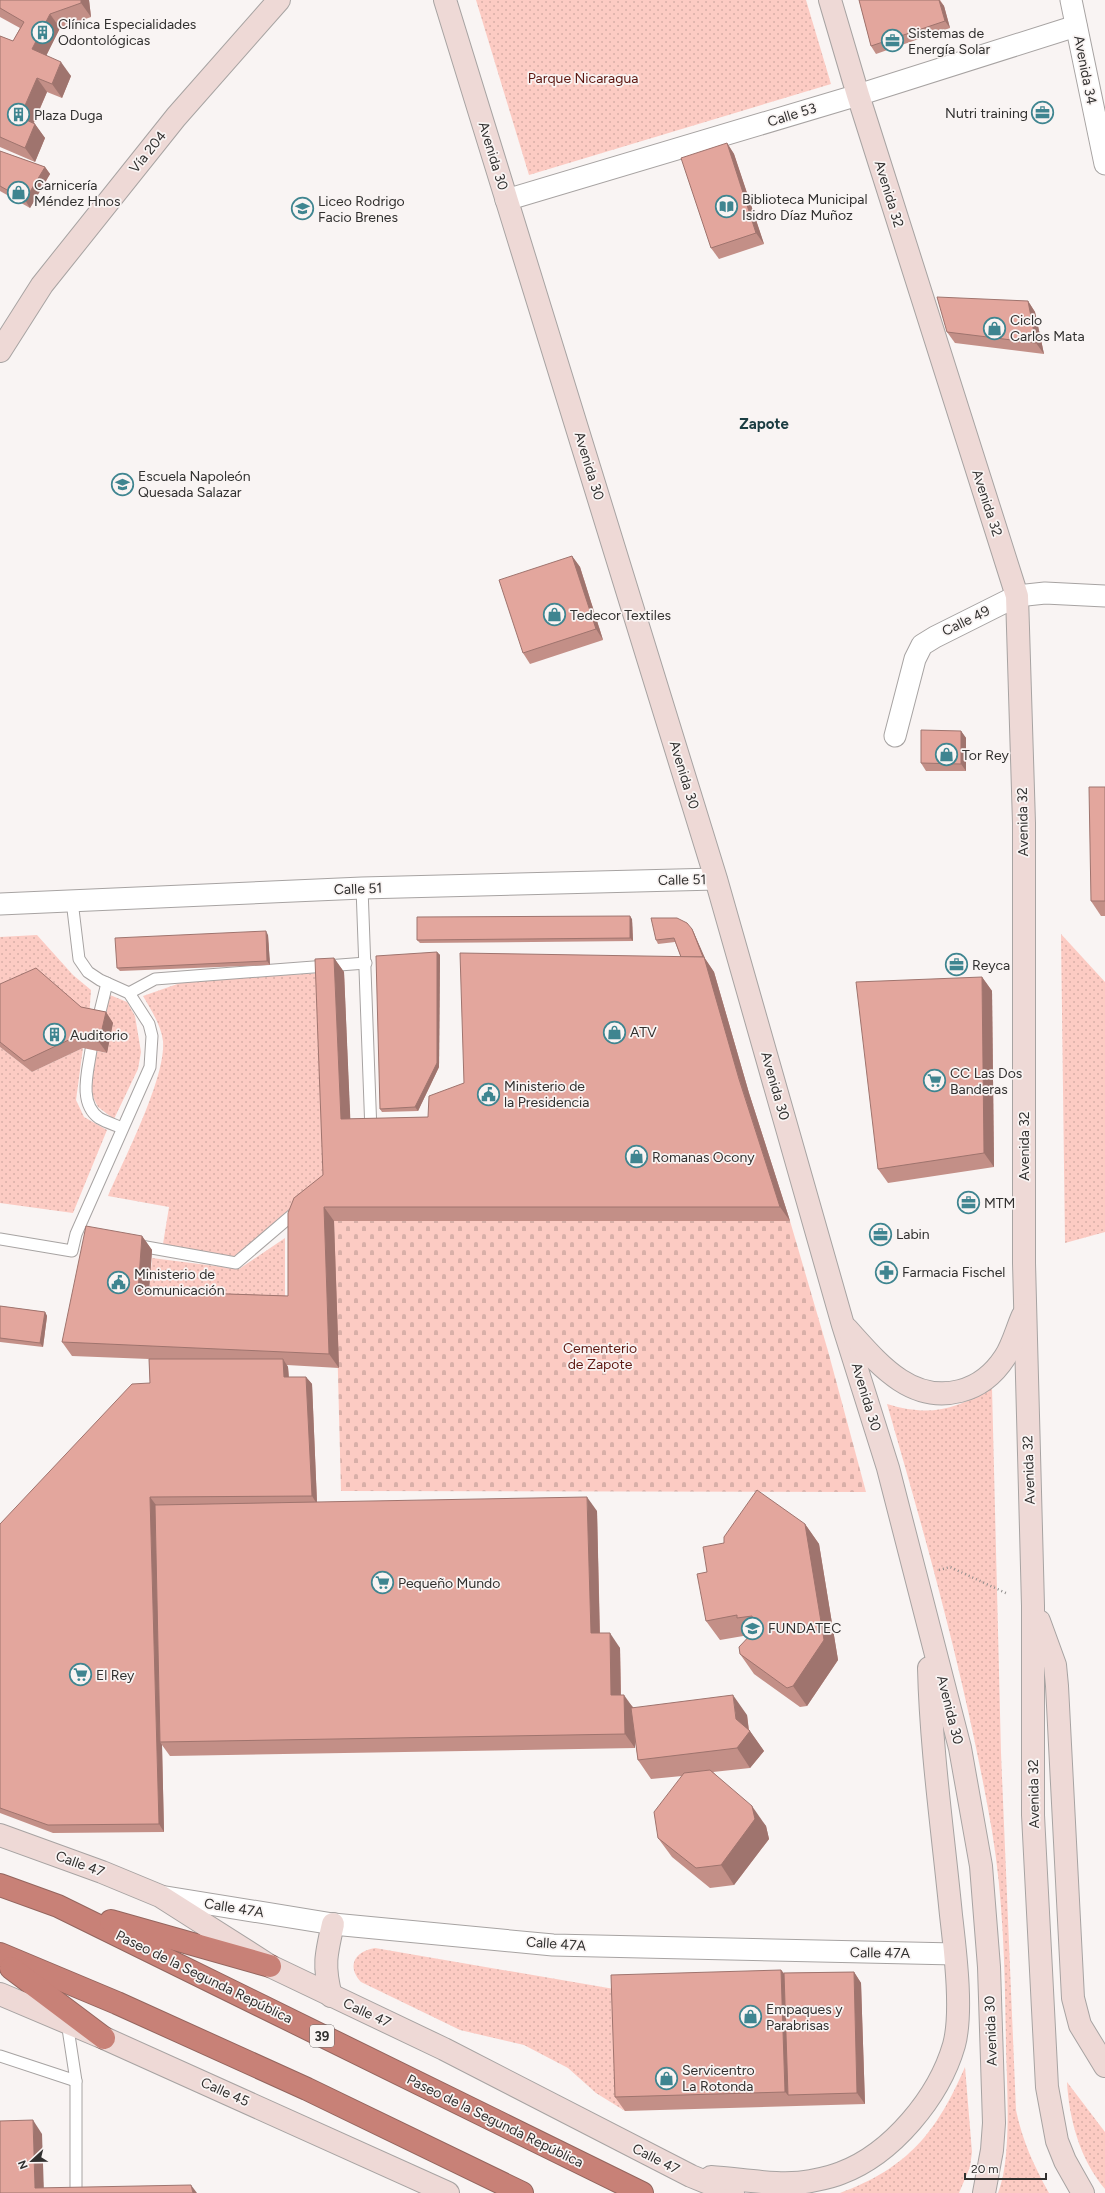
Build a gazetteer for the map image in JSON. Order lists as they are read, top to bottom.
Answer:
{
  "streets": {
    "highway": ["Paseo de la Segunda República", "39"],
    "main road": [
      "Vía 204",
      "Avenida 30",
      "Avenida 32",
      "Calle 47",
      "Calle 45"
    ],
    "street": [
      "Avenida 34",
      "Calle 53",
      "Calle 49",
      "Calle 51",
      "Calle 47A"
    ]
  },
  "crossings": [
    ["Avenida 34", "Calle 53"],
    ["Calle 53", "Avenida 30"],
    ["Calle 53", "Avenida 32"],
    ["Avenida 30", "Calle 51"],
    ["Avenida 32", "Calle 49"],
    ["Calle 47", "Calle 47A"]
  ],
  "districts": ["Zapote"],
  "parks": ["Parque Nicaragua", "Cementerio de Zapote"],
  "places": {
    "building": ["Clínica Especialidades Odontológicas", "Plaza Duga", "Auditorio"],
    "office": [
      "Sistemas de Energía Solar",
      "Nutri training",
      "Reyca",
      "MTM",
      "Labin"
    ],
    "shop": [
      "Carnicería Méndez Hnos",
      "Ciclo Carlos Mata",
      "Tedecor Textiles",
      "Tor Rey",
      "ATV",
      "Romanas Ocony",
      "Empaques y Parabrisas",
      "Servicentro La Rotonda"
    ],
    "library": ["Biblioteca Municipal Isidro Díaz Muñoz"],
    "school or university": ["Liceo Rodrigo Facio Brenes", "Escuela Napoleón Quesada Salazar", "FUNDATEC"],
    "supermarket": ["CC Las Dos Banderas", "Pequeño Mundo", "El Rey"],
    "public building": ["Ministerio de la Presidencia", "Ministerio de Comunicación"],
    "pharmacy": ["Farmacia Fischel"]
  },
  "scale_bar": "20 m",
  "north": "left"
}
